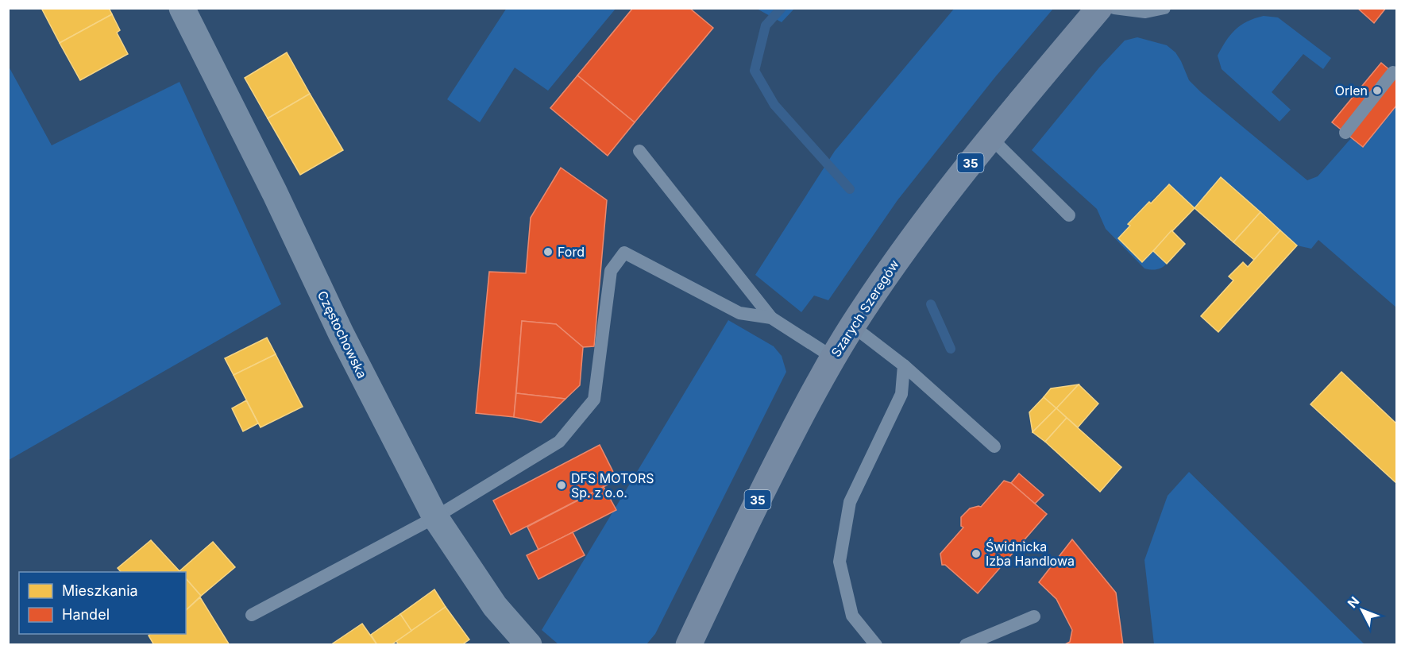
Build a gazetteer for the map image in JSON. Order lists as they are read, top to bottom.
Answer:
{
  "streets": {
    "main road": ["35", "Szarych Szeregów"],
    "street": ["Częstochowska"]
  },
  "places": [
    "Orlen",
    "Ford",
    "DFS MOTORS Sp. z o.o.",
    "Świdnicka Izba Handlowa"
  ],
  "legend": ["Mieszkania", "Handel"],
  "north": "top left"
}
